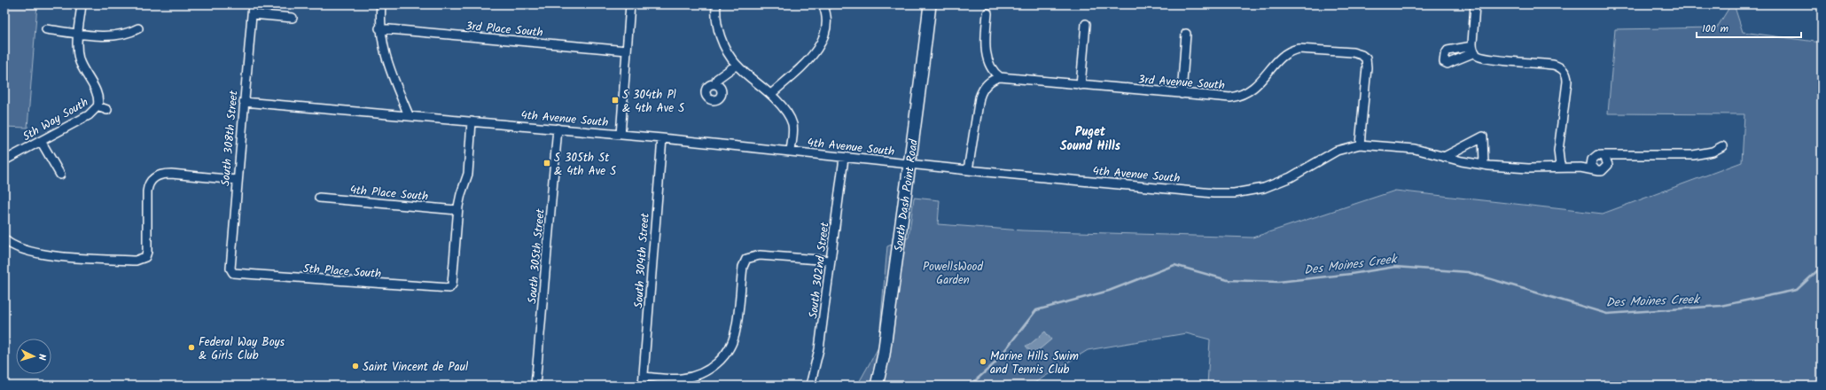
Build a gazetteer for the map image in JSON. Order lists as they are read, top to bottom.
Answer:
{
  "streets": {
    "main road": ["South Dash Point Road"],
    "street": [
      "3rd Place South",
      "3rd Avenue South",
      "4th Avenue South",
      "5th Way South",
      "South 308th Street",
      "4th Place South",
      "South 305th Street",
      "South 304th Street",
      "5th Place South",
      "South 302nd Street"
    ]
  },
  "crossings": [
    ["3rd Avenue South", "4th Avenue South"],
    ["4th Avenue South", "South 308th Street"],
    ["4th Avenue South", "South Dash Point Road"],
    ["4th Avenue South", "South 305th Street"],
    ["4th Avenue South", "South 304th Street"],
    ["4th Avenue South", "South 302nd Street"],
    ["South 308th Street", "5th Place South"],
    ["4th Place South", "5th Place South"]
  ],
  "districts": ["Puget Sound Hills"],
  "water": ["Des Moines Creek"],
  "parks": ["PowellsWood Garden"],
  "places": {
    "transit": ["S 304th Pl & 4th Ave S", "S 305th St & 4th Ave S"],
    "other": ["Federal Way Boys & Girls Club", "Marine Hills Swim and Tennis Club", "Saint Vincent de Paul"]
  },
  "scale_bar": "100 m",
  "north": "right"
}
